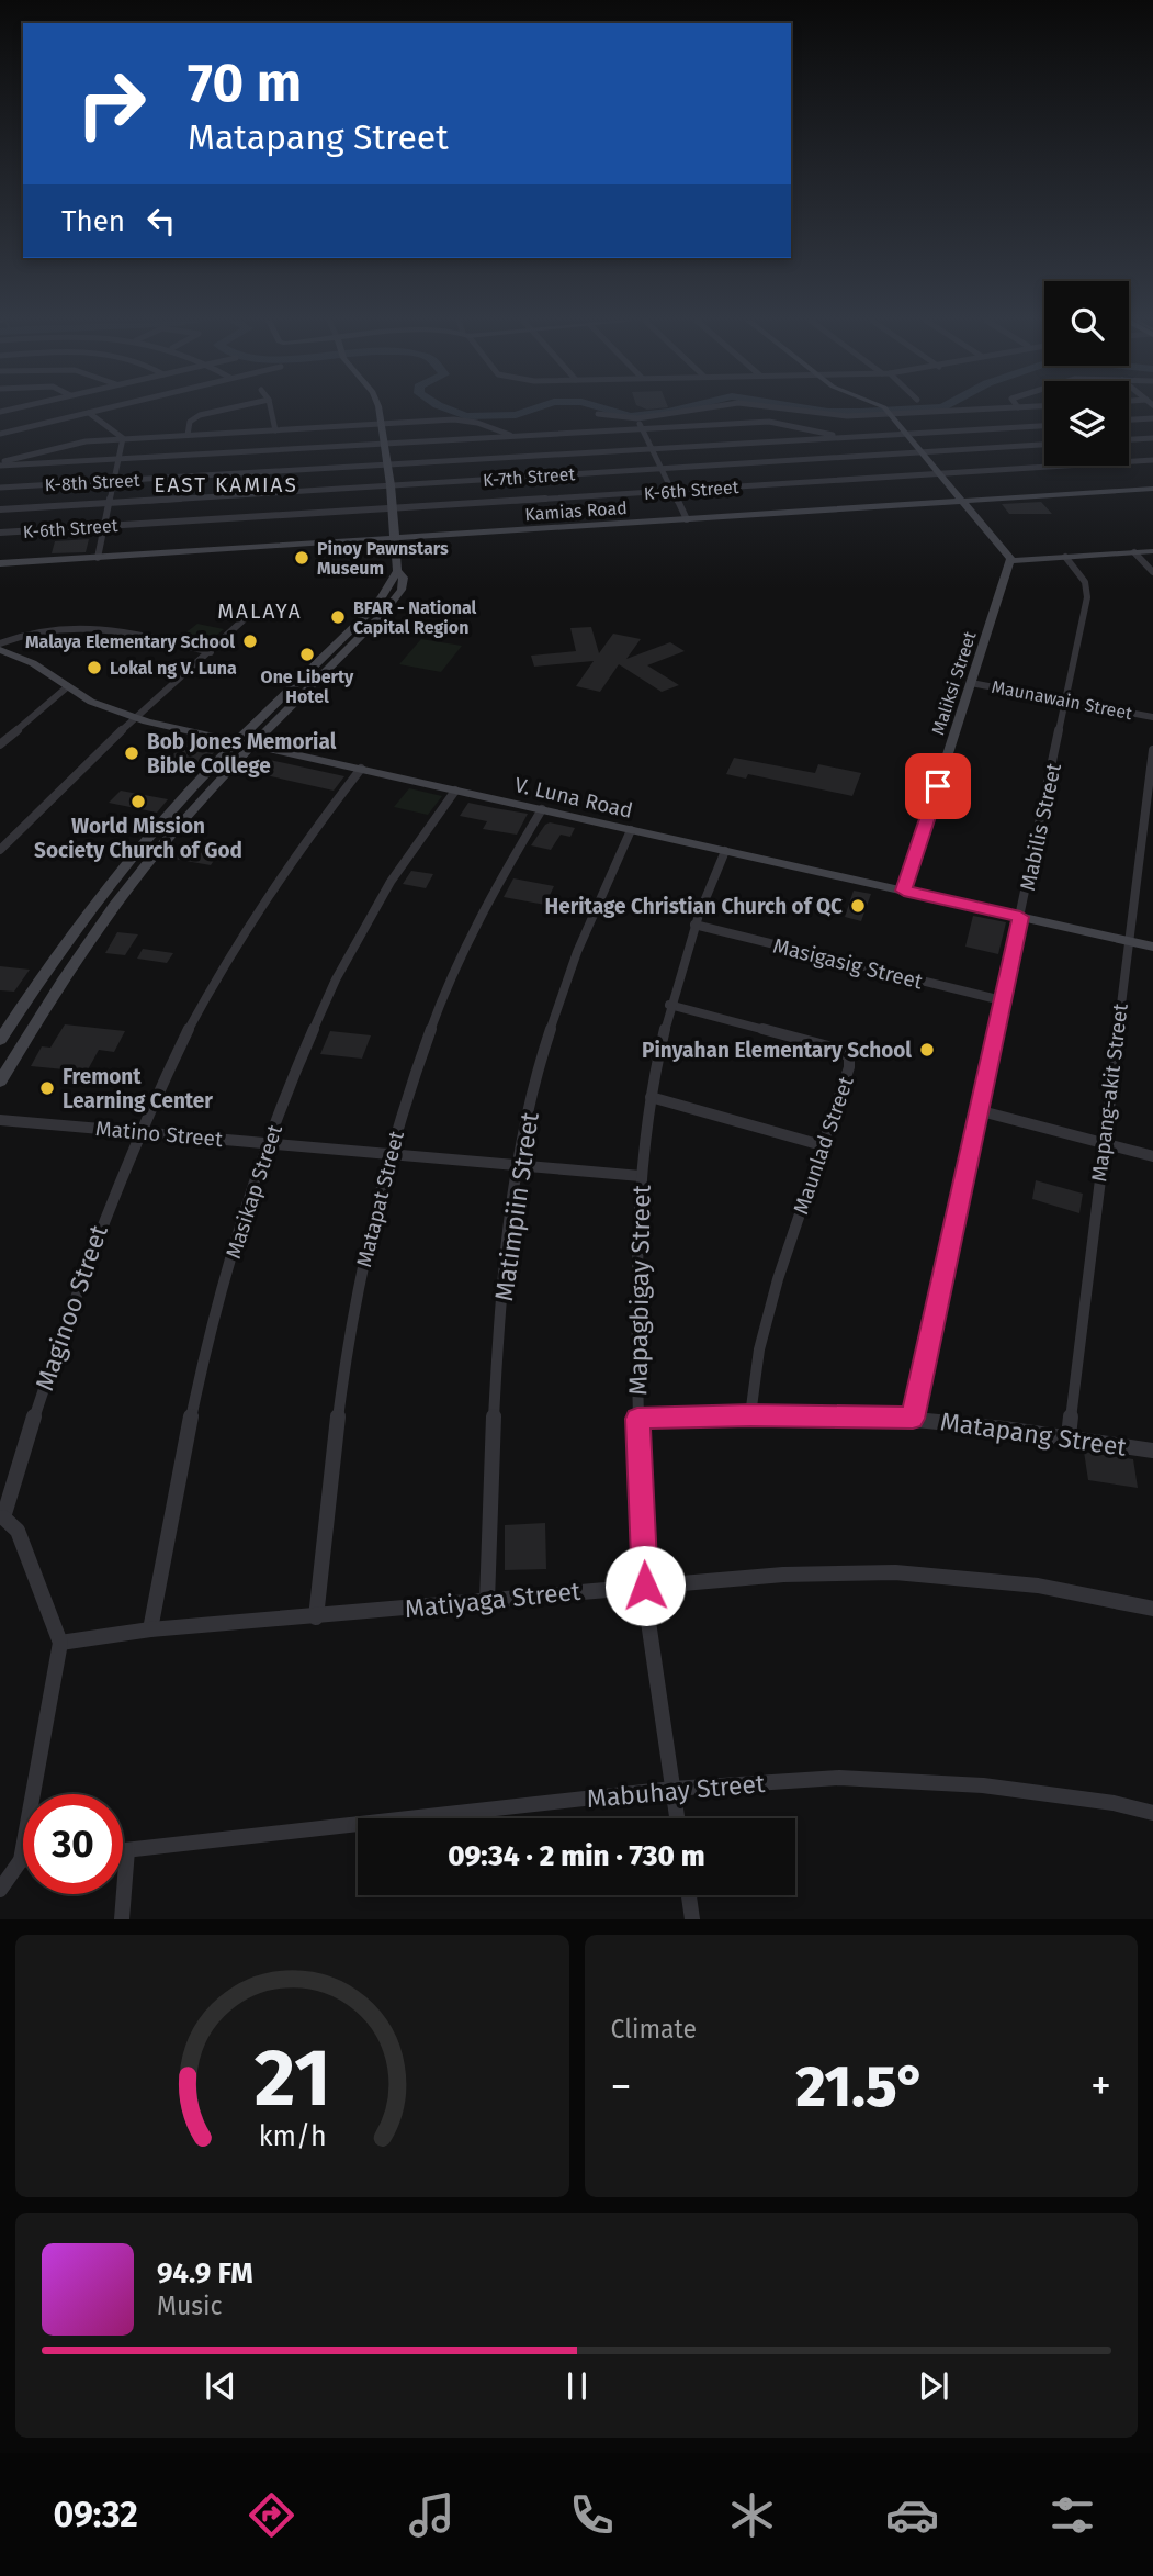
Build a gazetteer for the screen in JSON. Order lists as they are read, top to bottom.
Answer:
{
  "streets": {
    "main road": ["Kamias Road", "Maliksi Street", "V. Luna Road"],
    "street": [
      "K-7th Street",
      "K-8th Street",
      "K-6th Street",
      "Maunawain Street",
      "Mabilis Street",
      "Masigasig Street",
      "Mapang-akit Street",
      "Matino Street",
      "Maunlad Street",
      "Masikap Street",
      "Matapat Street",
      "Matimpiin Street",
      "Mapagbigay Street",
      "Maginoo Street",
      "Matapang Street",
      "Matiyaga Street",
      "Mabuhay Street"
    ]
  },
  "crossings": [
    ["Maliksi Street", "Maunawain Street"],
    ["Maliksi Street", "V. Luna Road"],
    ["Maunawain Street", "Mabilis Street"],
    ["V. Luna Road", "Mabilis Street"],
    ["V. Luna Road", "Mapang-akit Street"],
    ["V. Luna Road", "Masikap Street"],
    ["V. Luna Road", "Matapat Street"],
    ["V. Luna Road", "Matimpiin Street"],
    ["V. Luna Road", "Mapagbigay Street"],
    ["V. Luna Road", "Maginoo Street"],
    ["Mabilis Street", "Masigasig Street"],
    ["Mabilis Street", "Matapang Street"],
    ["Masigasig Street", "Mapagbigay Street"],
    ["Mapang-akit Street", "Matapang Street"],
    ["Matino Street", "Masikap Street"],
    ["Matino Street", "Matapat Street"],
    ["Matino Street", "Matimpiin Street"],
    ["Matino Street", "Mapagbigay Street"],
    ["Matino Street", "Maginoo Street"],
    ["Maunlad Street", "Mapagbigay Street"],
    ["Maunlad Street", "Matapang Street"],
    ["Masikap Street", "Matiyaga Street"],
    ["Matapat Street", "Matiyaga Street"],
    ["Matimpiin Street", "Matiyaga Street"],
    ["Mapagbigay Street", "Matapang Street"],
    ["Mapagbigay Street", "Matiyaga Street"],
    ["Mapagbigay Street", "Mabuhay Street"],
    ["Maginoo Street", "Matiyaga Street"]
  ],
  "districts": ["EAST KAMIAS", "MALAYA"],
  "places": [
    "Pinoy Pawnstars Museum",
    "BFAR - National Capital Region",
    "Malaya Elementary School",
    "One Liberty Hotel",
    "Lokal ng V. Luna",
    "Bob Jones Memorial Bible College",
    "World Mission Society Church of God",
    "Heritage Christian Church of QC",
    "Pinyahan Elementary School",
    "Fremont Learning Center"
  ],
  "page": {
    "turn": ["70 m", "Matapang Street"],
    "then": "Then",
    "limit": "30",
    "trip": "09:34 · 2 min · 730 m",
    "tile": "Climate",
    "heat": ["−", "21.5°", "+"],
    "song": ["94.9 FM", "Music"],
    "tabs": "09:32",
    "gauge": ["21", "km/h"]
  }
}
